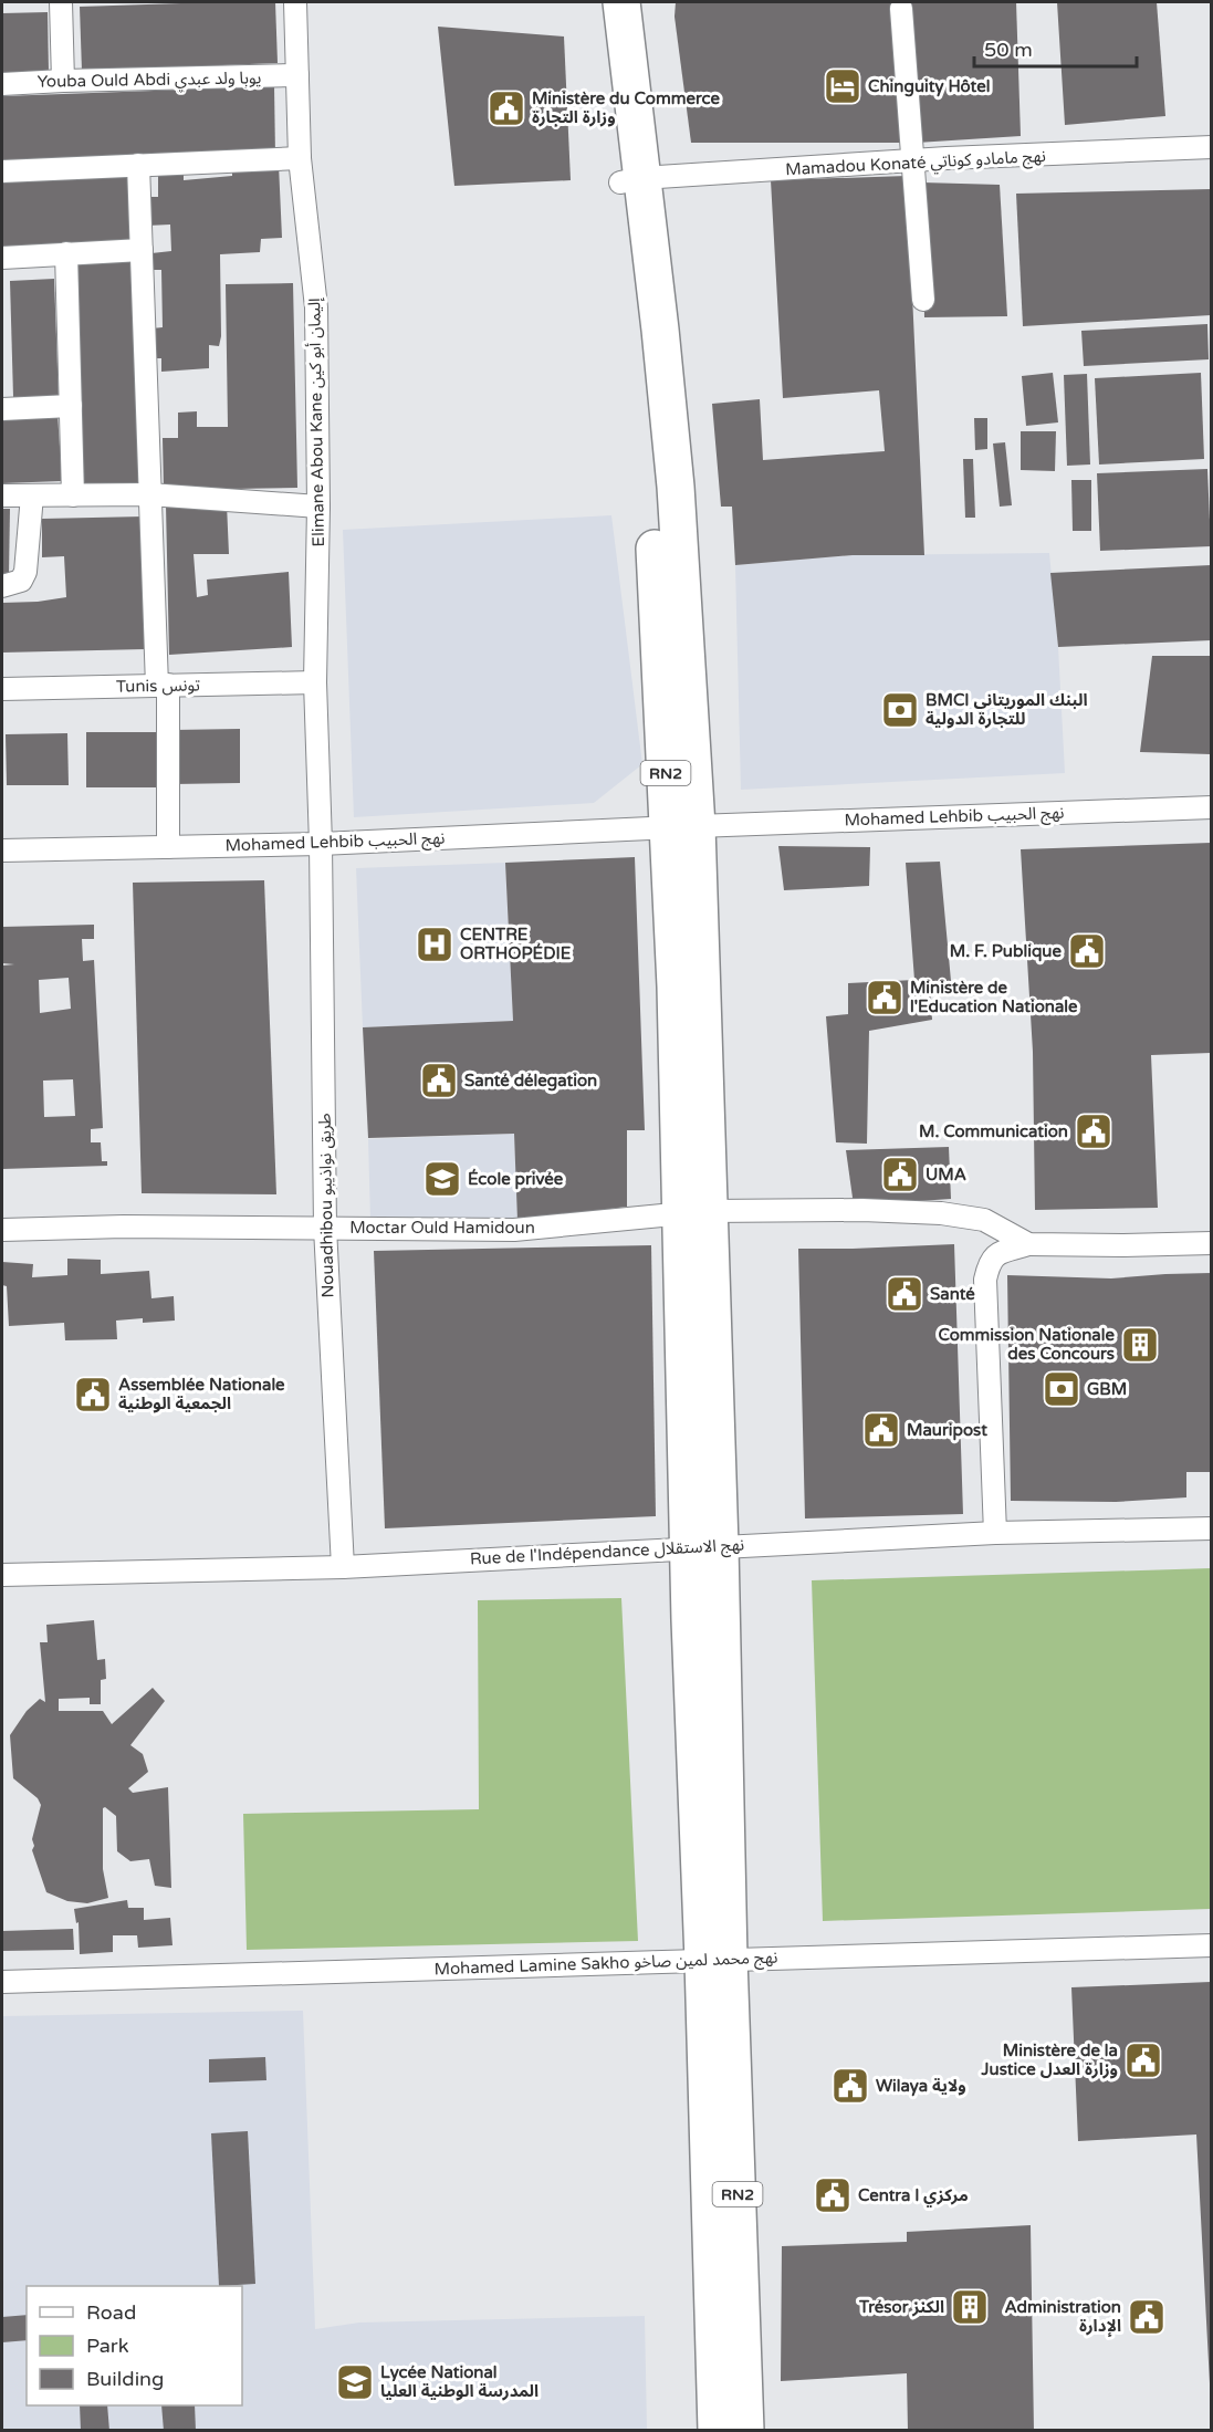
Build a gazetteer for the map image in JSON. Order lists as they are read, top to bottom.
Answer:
{
  "streets": {
    "highway": ["RN2"],
    "street": [
      "Youba Ould Abdi يوبا ولد عبدي",
      "Mamadou Konaté نهج مامادو كوناتي",
      "Elimane Abou Kane إليمان أبو كين",
      "Tunis تونس",
      "Mohamed Lehbib نهج الحبيب",
      "Nouadhibou طريق نواذيبو",
      "Moctar Ould Hamidoun",
      "Rue de l'Indépendance نهج الاستقلال",
      "Mohamed Lamine Sakho نهج محمد لمين صاخو"
    ]
  },
  "crossings": [
    ["Youba Ould Abdi يوبا ولد عبدي", "Elimane Abou Kane إليمان أبو كين"],
    ["Mamadou Konaté نهج مامادو كوناتي", "RN2"],
    ["Elimane Abou Kane إليمان أبو كين", "Tunis تونس"],
    ["Elimane Abou Kane إليمان أبو كين", "Mohamed Lehbib نهج الحبيب"],
    ["Elimane Abou Kane إليمان أبو كين", "Nouadhibou طريق نواذيبو"],
    ["RN2", "Mohamed Lehbib نهج الحبيب"],
    ["RN2", "Moctar Ould Hamidoun"],
    ["RN2", "Rue de l'Indépendance نهج الاستقلال"],
    ["RN2", "Mohamed Lamine Sakho نهج محمد لمين صاخو"],
    ["Mohamed Lehbib نهج الحبيب", "Nouadhibou طريق نواذيبو"],
    ["Nouadhibou طريق نواذيبو", "Moctar Ould Hamidoun"],
    ["Nouadhibou طريق نواذيبو", "Rue de l'Indépendance نهج الاستقلال"]
  ],
  "places": {
    "hotel": ["Chinguity Hôtel"],
    "public building": [
      "Ministère du Commerce وزارة التجارة",
      "M. F. Publique",
      "Ministère de l'Education Nationale",
      "Santé délegation",
      "M. Communication",
      "UMA",
      "Santé",
      "Assemblée Nationale الجمعية الوطنية",
      "Mauripost",
      "Ministère de la Justice وزارة العدل",
      "Wilaya ولاية",
      "Centra l مركزي",
      "Administration الإدارة"
    ],
    "bank": ["BMCI البنك الموريتاني للتجارة الدولية", "GBM"],
    "hospital": ["CENTRE ORTHOPÉDIE"],
    "school or university": ["École privée", "Lycée National المدرسة الوطنية العليا"],
    "building": ["Commission Nationale des Concours", "Trésor الكنز"]
  },
  "legend": ["Road", "Park", "Building"],
  "scale_bar": "50 m"
}
